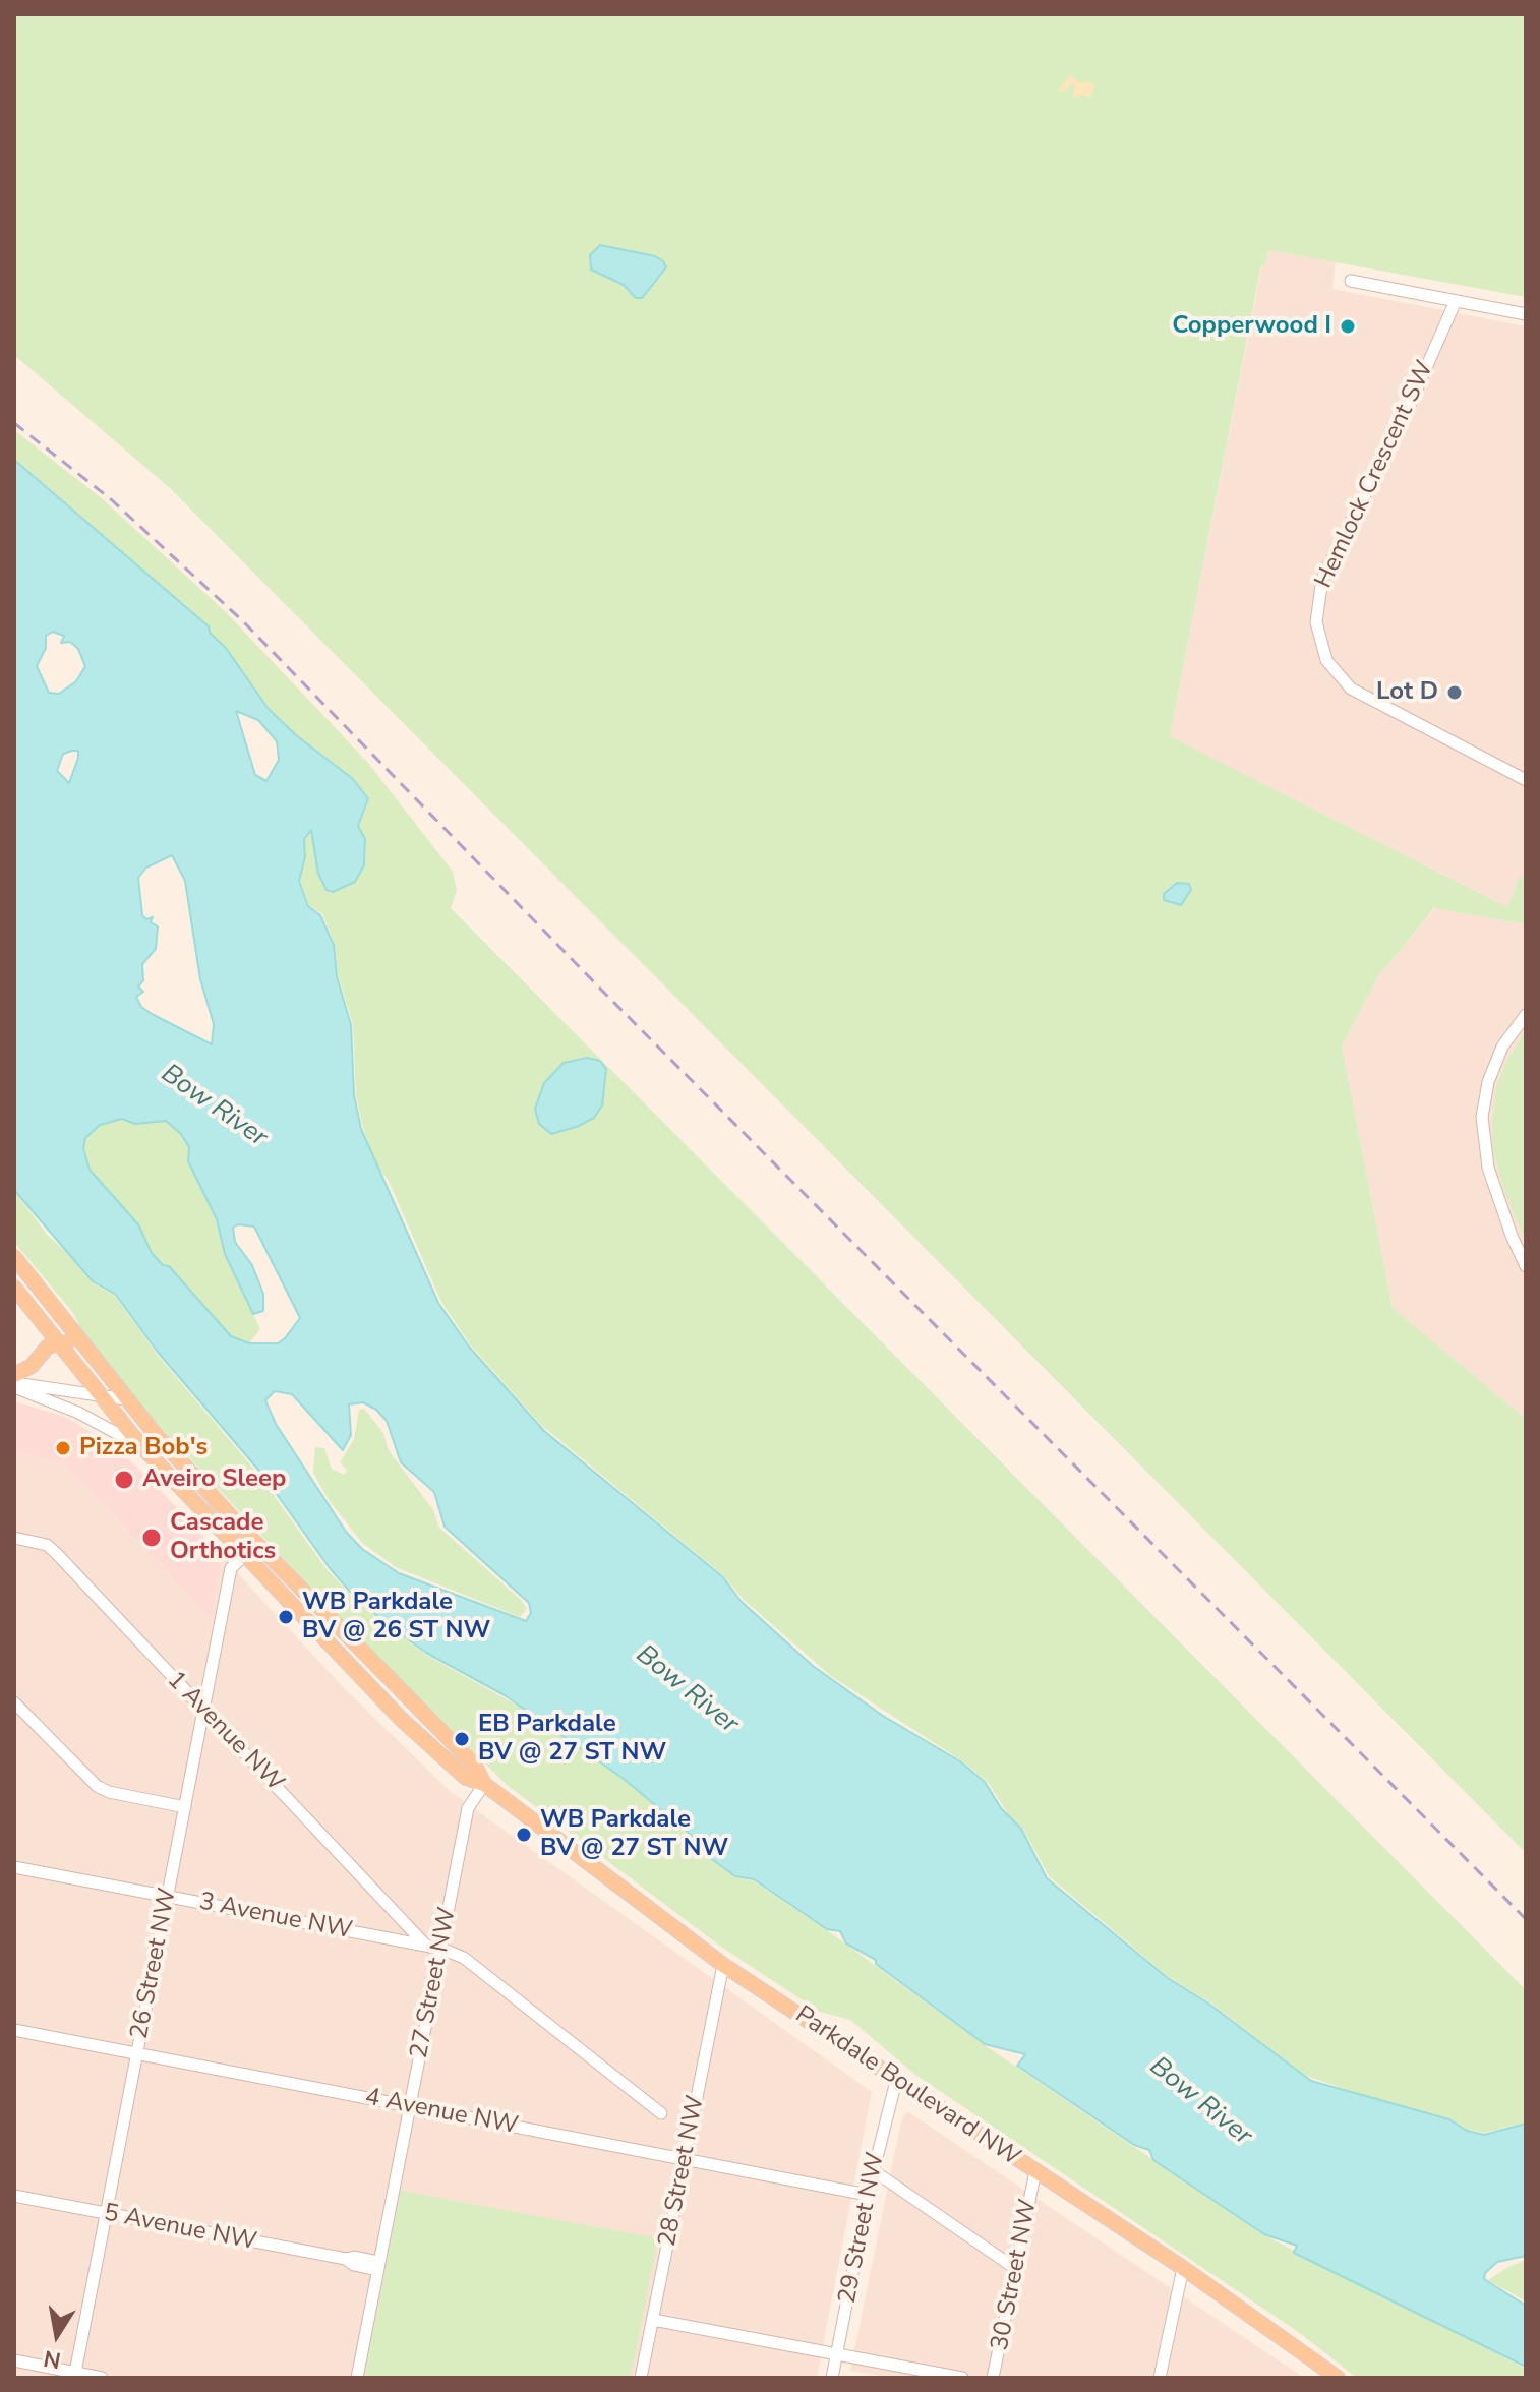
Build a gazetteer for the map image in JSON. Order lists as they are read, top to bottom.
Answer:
{
  "streets": {
    "main road": ["Parkdale Boulevard NW"],
    "street": [
      "Hemlock Crescent SW",
      "1 Avenue NW",
      "3 Avenue NW",
      "26 Street NW",
      "27 Street NW",
      "4 Avenue NW",
      "28 Street NW",
      "5 Avenue NW",
      "29 Street NW",
      "30 Street NW"
    ]
  },
  "crossings": [
    ["1 Avenue NW", "3 Avenue NW"],
    ["1 Avenue NW", "26 Street NW"],
    ["3 Avenue NW", "26 Street NW"],
    ["3 Avenue NW", "27 Street NW"],
    ["26 Street NW", "Parkdale Boulevard NW"],
    ["26 Street NW", "4 Avenue NW"],
    ["26 Street NW", "5 Avenue NW"],
    ["27 Street NW", "Parkdale Boulevard NW"],
    ["27 Street NW", "4 Avenue NW"],
    ["27 Street NW", "5 Avenue NW"],
    ["Parkdale Boulevard NW", "28 Street NW"],
    ["Parkdale Boulevard NW", "29 Street NW"],
    ["Parkdale Boulevard NW", "30 Street NW"],
    ["4 Avenue NW", "28 Street NW"],
    ["4 Avenue NW", "29 Street NW"]
  ],
  "water": ["Bow River"],
  "places": [
    "Copperwood I",
    "Lot D",
    "Pizza Bob's",
    "Aveiro Sleep",
    "Cascade Orthotics",
    "WB Parkdale BV @ 26 ST NW",
    "EB Parkdale BV @ 27 ST NW",
    "WB Parkdale BV @ 27 ST NW"
  ],
  "north": "bottom"
}
